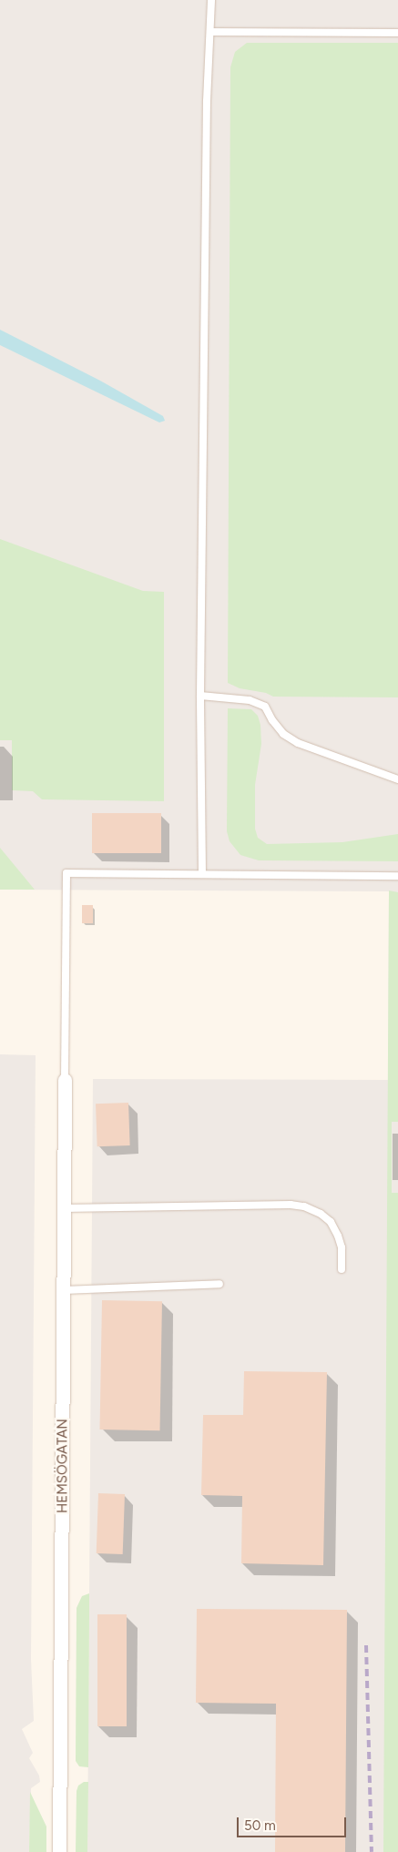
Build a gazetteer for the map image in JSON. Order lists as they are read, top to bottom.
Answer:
{
  "streets": {
    "street": ["HEMSÖGATAN"]
  },
  "scale_bar": "50 m"
}
